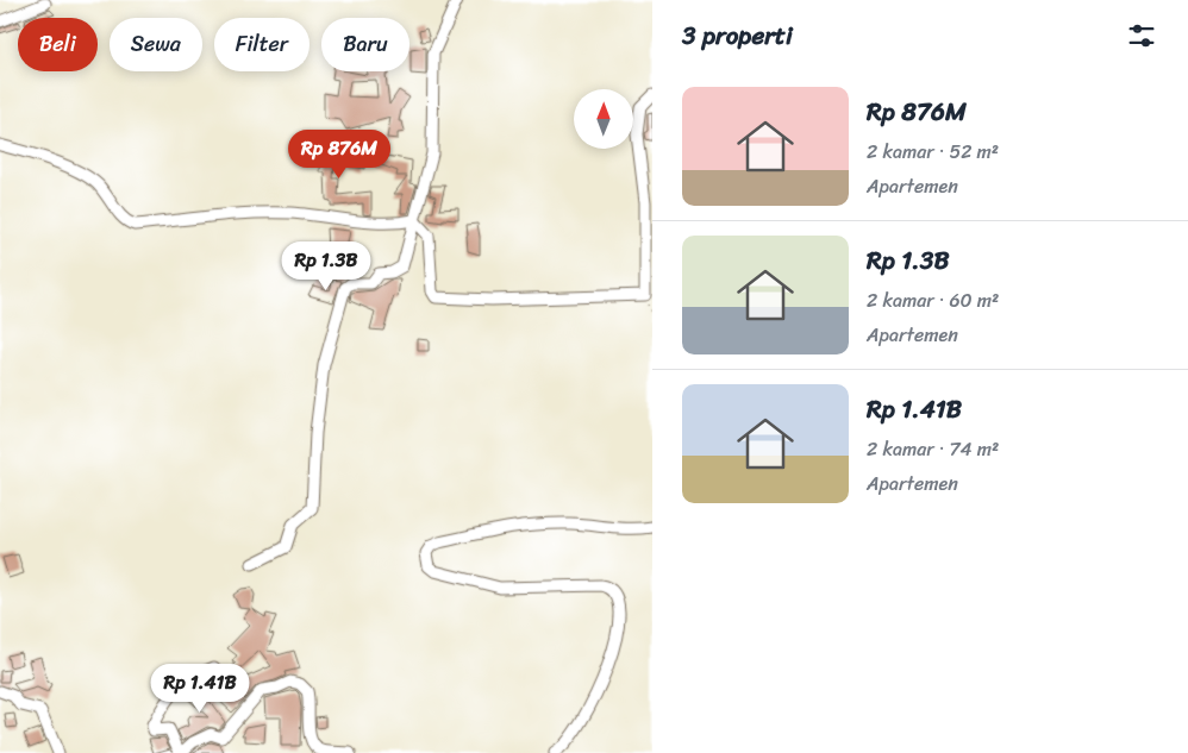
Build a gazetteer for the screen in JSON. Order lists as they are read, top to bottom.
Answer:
{
  "north": "top",
  "page": {
    "heading": "3 properti",
    "chip": [
      "Beli",
      "Sewa",
      "Filter",
      "Baru"
    ],
    "list": [
      {
        "name": "Rp 876M",
        "note": "2 kamar · 52 m² · Apartemen"
      },
      {
        "name": "Rp 1.3B",
        "note": "2 kamar · 60 m² · Apartemen"
      },
      {
        "name": "Rp 1.41B",
        "note": "2 kamar · 74 m² · Apartemen"
      }
    ],
    "price": ["Rp 876M", "Rp 1.3B", "Rp 1.41B"]
  }
}
